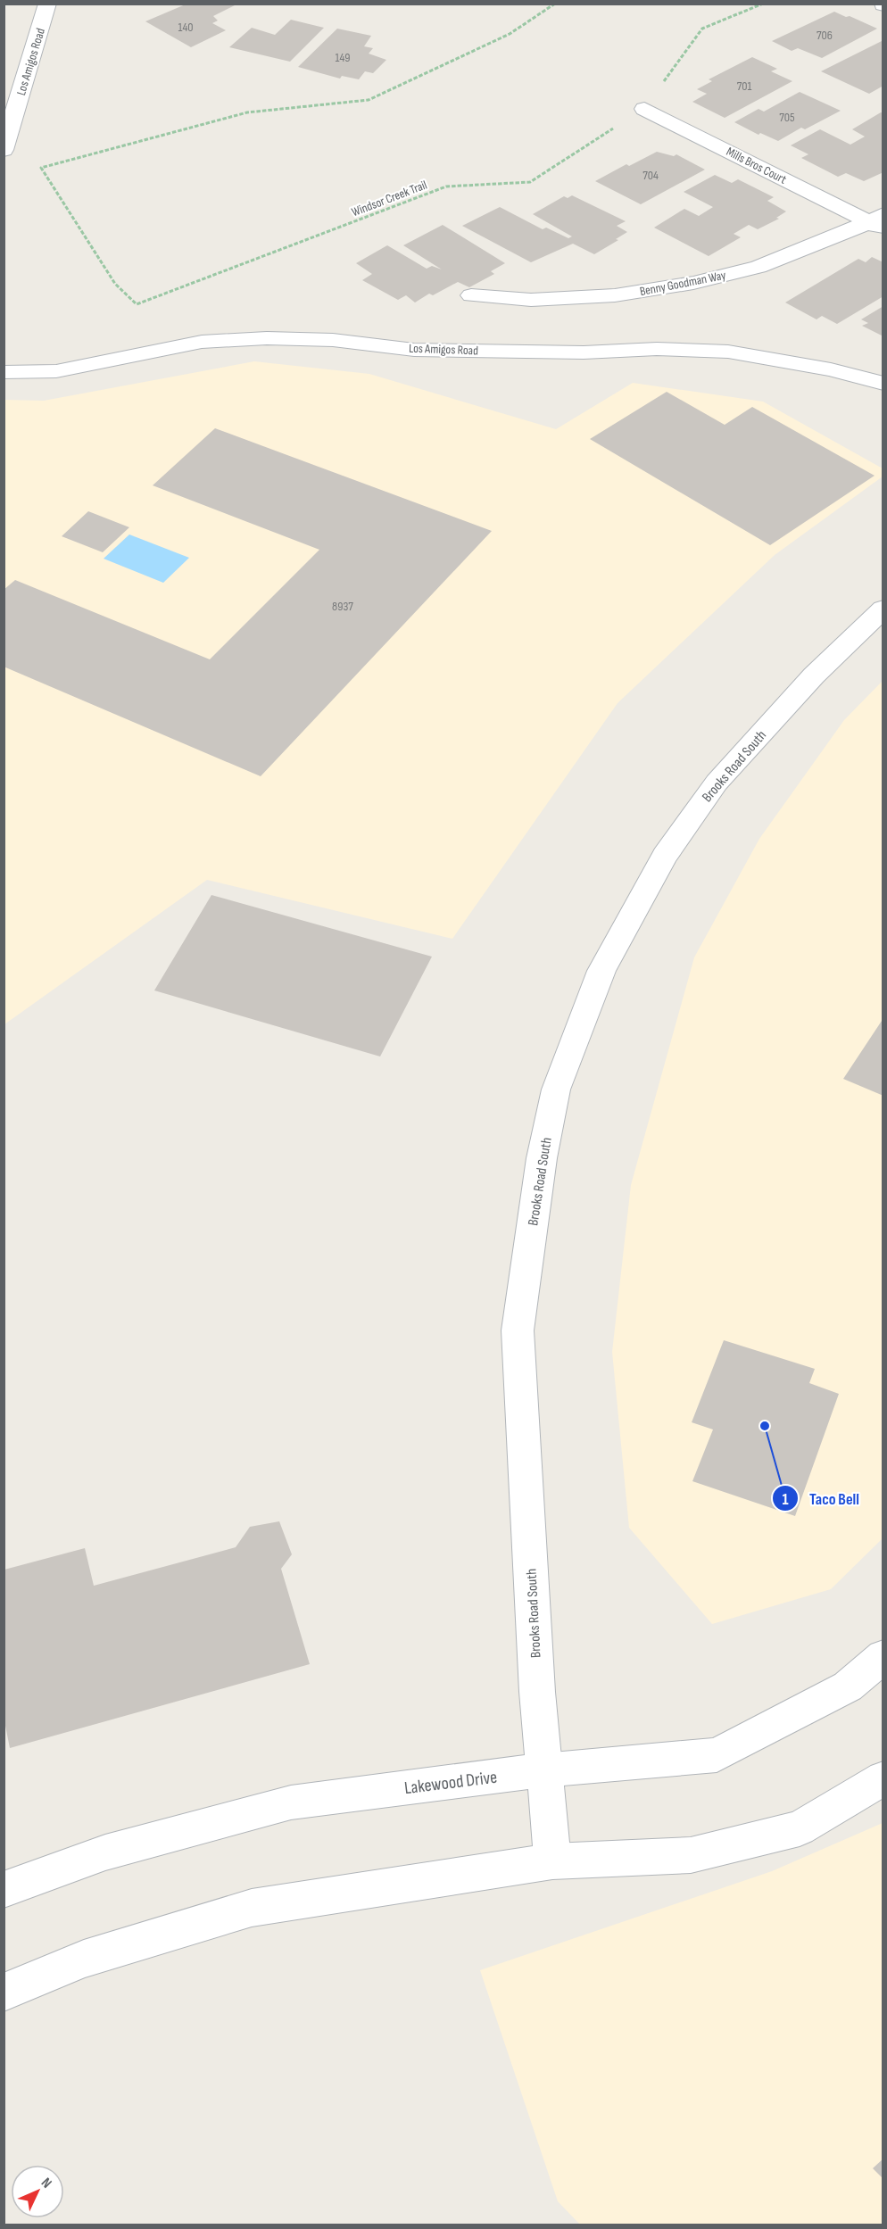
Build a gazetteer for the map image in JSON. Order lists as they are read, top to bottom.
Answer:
{
  "streets": {
    "street": [
      "Los Amigos Road",
      "Mills Bros Court",
      "Benny Goodman Way",
      "Brooks Road South",
      "Lakewood Drive"
    ],
    "path": ["Windsor Creek Trail"]
  },
  "crossings": [
    ["Mills Bros Court", "Windsor Creek Trail"],
    ["Mills Bros Court", "Benny Goodman Way"],
    ["Brooks Road South", "Lakewood Drive"]
  ],
  "places": ["Taco Bell"],
  "house_numbers": [
    "140",
    "706",
    "149",
    "701",
    "705",
    "704",
    "8937"
  ],
  "north": "top right"
}
